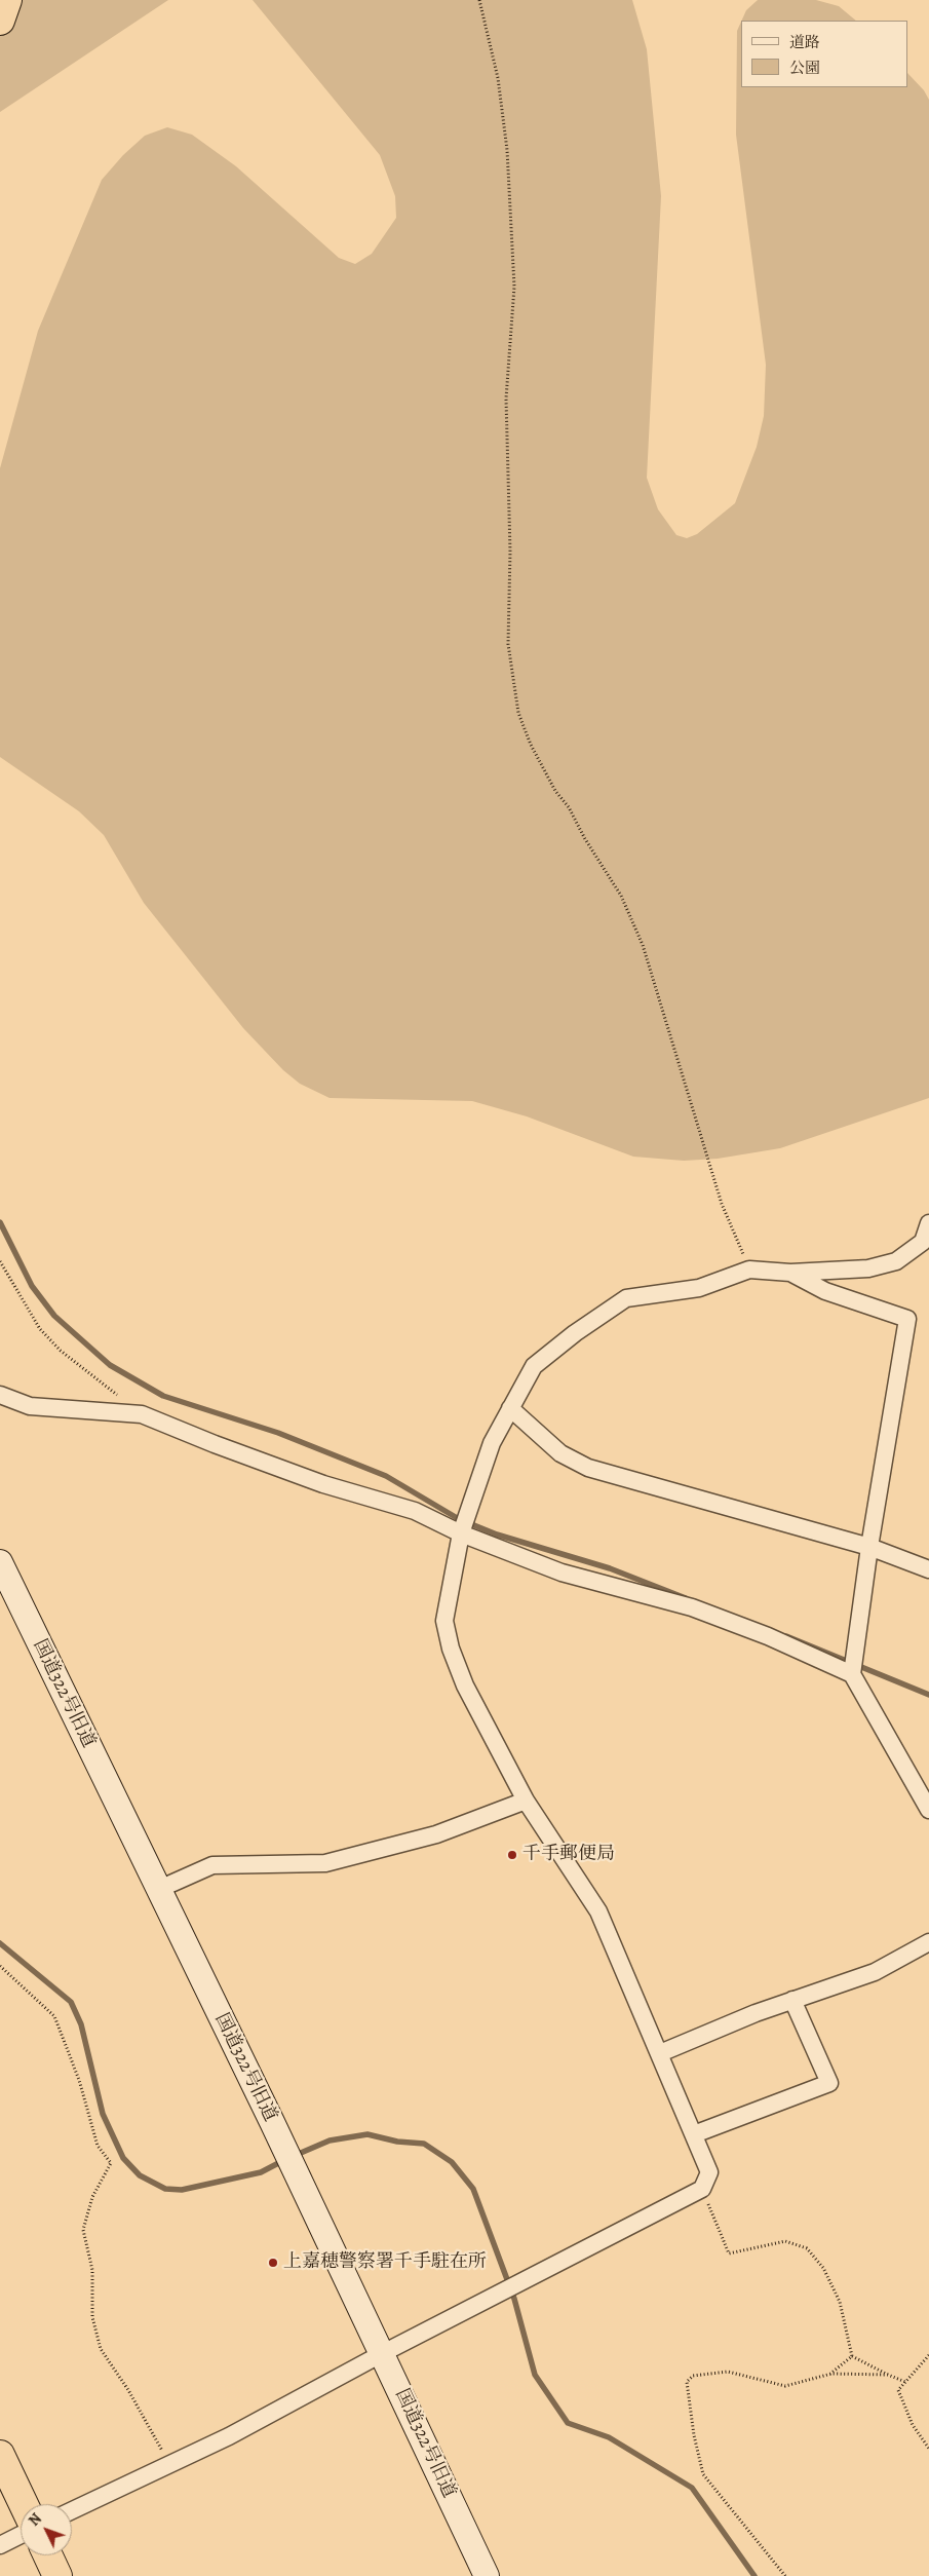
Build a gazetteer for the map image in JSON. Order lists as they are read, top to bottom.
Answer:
{
  "streets": {
    "street": ["国道322号旧道"]
  },
  "places": ["千手郵便局", "上嘉穂警察署千手駐在所"],
  "legend": ["道路", "公園"],
  "north": "top left"
}
